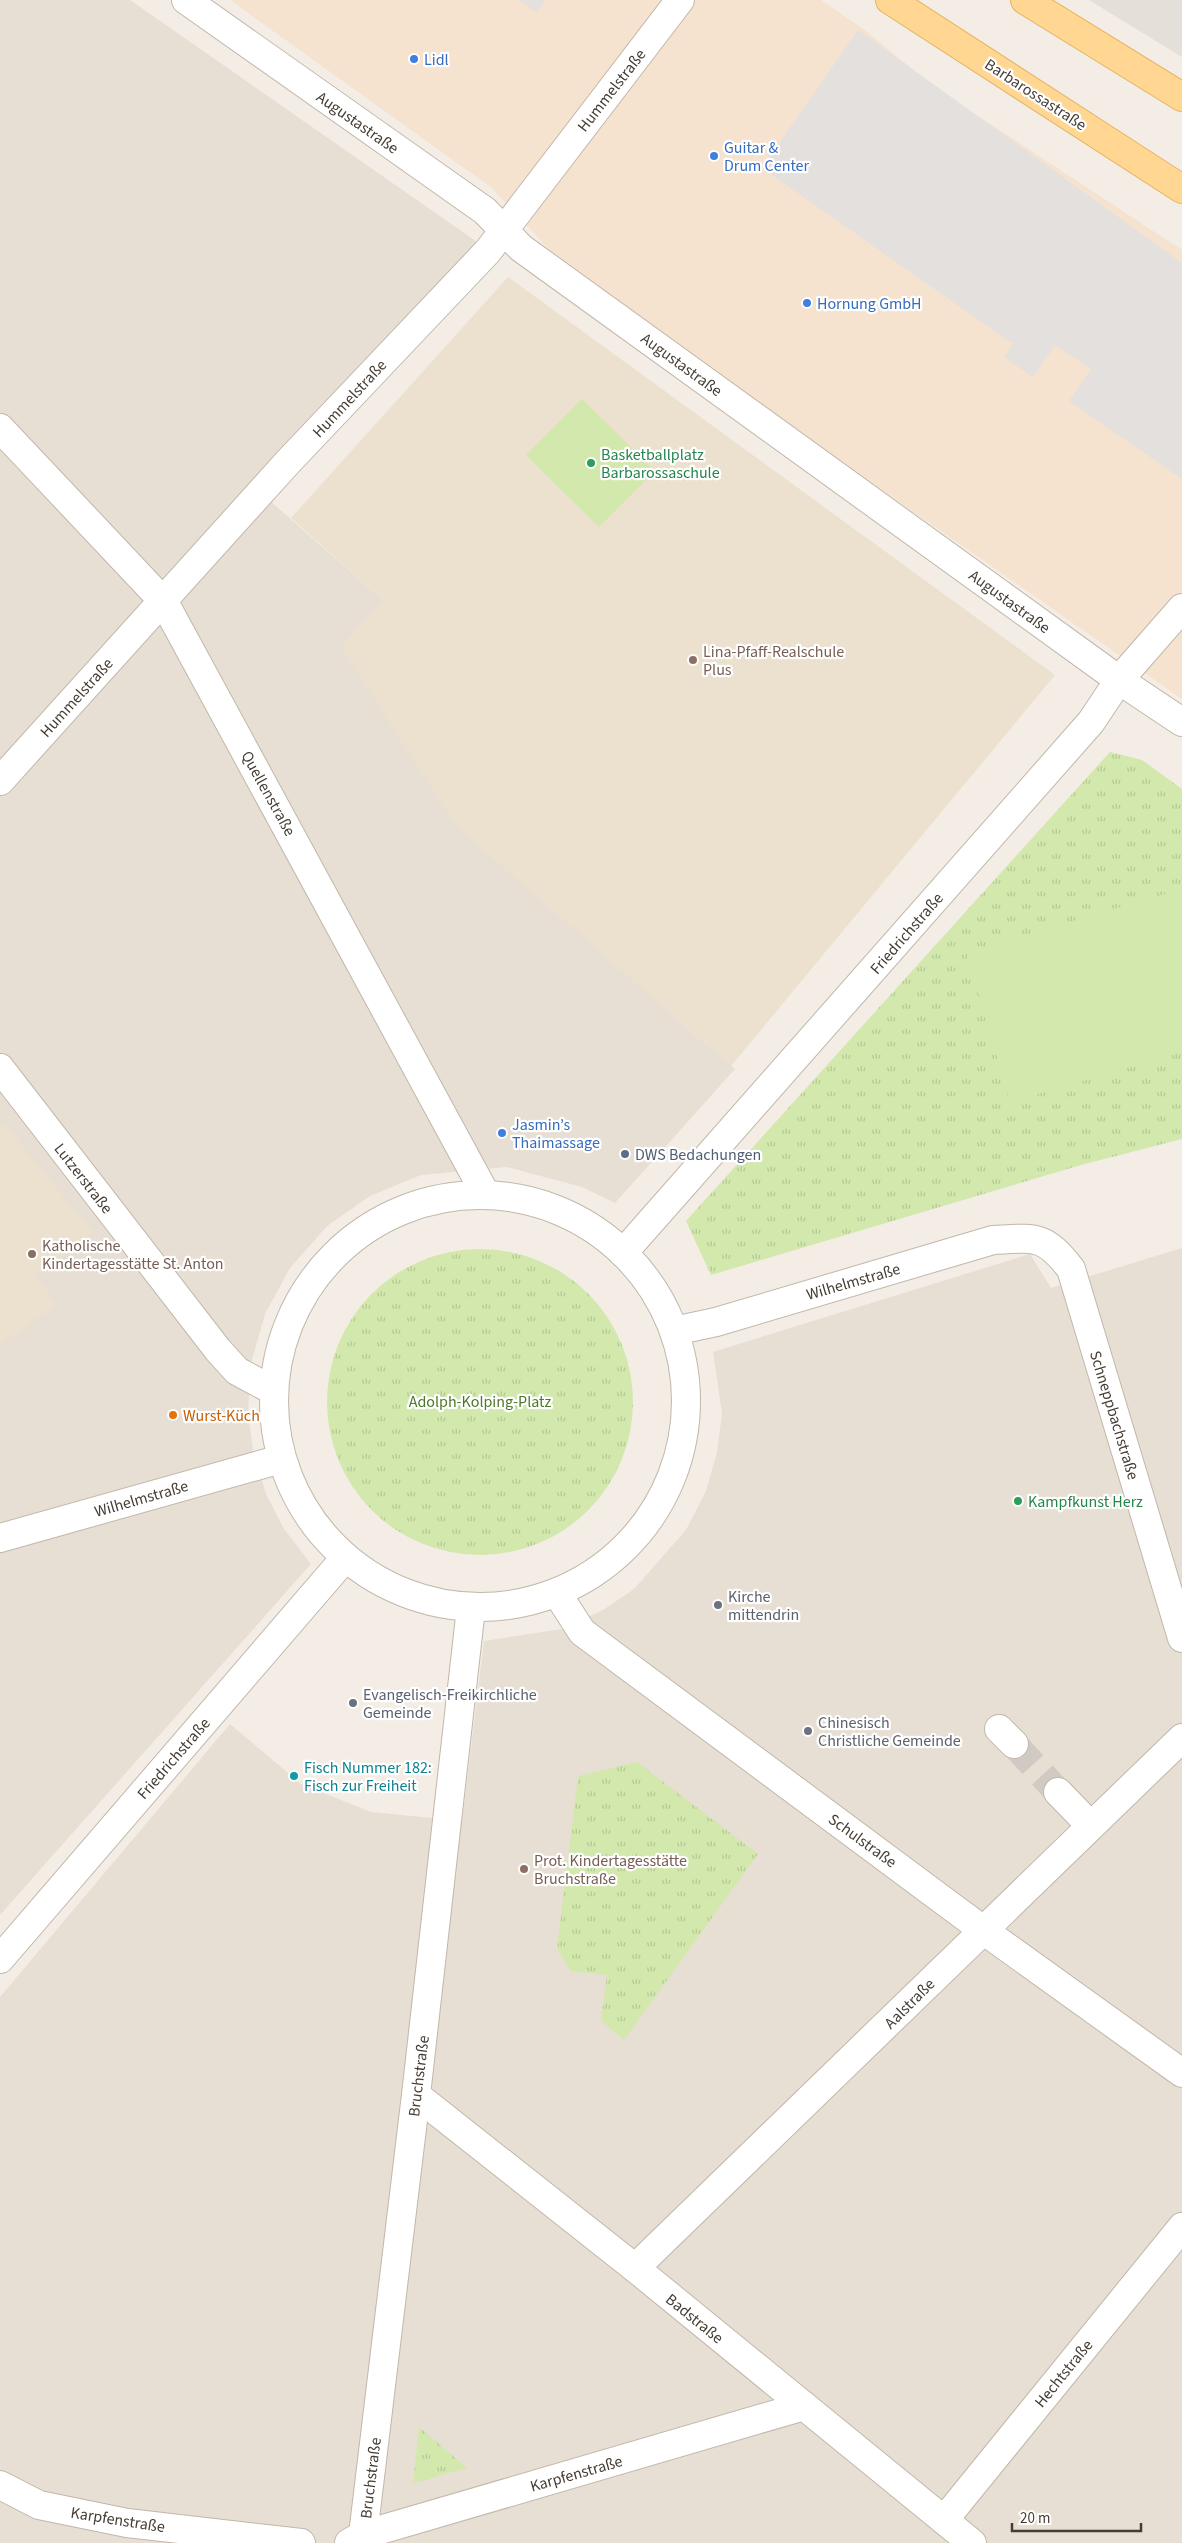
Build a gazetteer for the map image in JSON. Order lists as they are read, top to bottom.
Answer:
{
  "streets": {
    "main road": ["Barbarossastraße"],
    "street": [
      "Hummelstraße",
      "Augustastraße",
      "Quellenstraße",
      "Friedrichstraße",
      "Lutzerstraße",
      "Wilhelmstraße",
      "Schneppbachstraße",
      "Schulstraße",
      "Aalstraße",
      "Bruchstraße",
      "Badstraße",
      "Hechtstraße",
      "Karpfenstraße"
    ]
  },
  "crossings": [
    ["Hummelstraße", "Augustastraße"],
    ["Hummelstraße", "Quellenstraße"],
    ["Augustastraße", "Friedrichstraße"],
    ["Wilhelmstraße", "Schneppbachstraße"],
    ["Schulstraße", "Aalstraße"],
    ["Aalstraße", "Badstraße"],
    ["Bruchstraße", "Badstraße"],
    ["Bruchstraße", "Karpfenstraße"],
    ["Badstraße", "Hechtstraße"],
    ["Badstraße", "Karpfenstraße"]
  ],
  "parks": ["Adolph-Kolping-Platz"],
  "places": [
    "Lidl",
    "Guitar & Drum Center",
    "Hornung GmbH",
    "Basketballplatz Barbarossaschule",
    "Lina-Pfaff-Realschule Plus",
    "Jasmin’s Thaimassage",
    "DWS Bedachungen",
    "Katholische Kindertagesstätte St. Anton",
    "Wurst-Küch",
    "Kampfkunst Herz",
    "Kirche mittendrin",
    "Evangelisch-Freikirchliche Gemeinde",
    "Chinesisch Christliche Gemeinde",
    "Fisch Nummer 182: Fisch zur Freiheit",
    "Prot. Kindertagesstätte Bruchstraße"
  ],
  "scale_bar": "20 m"
}
